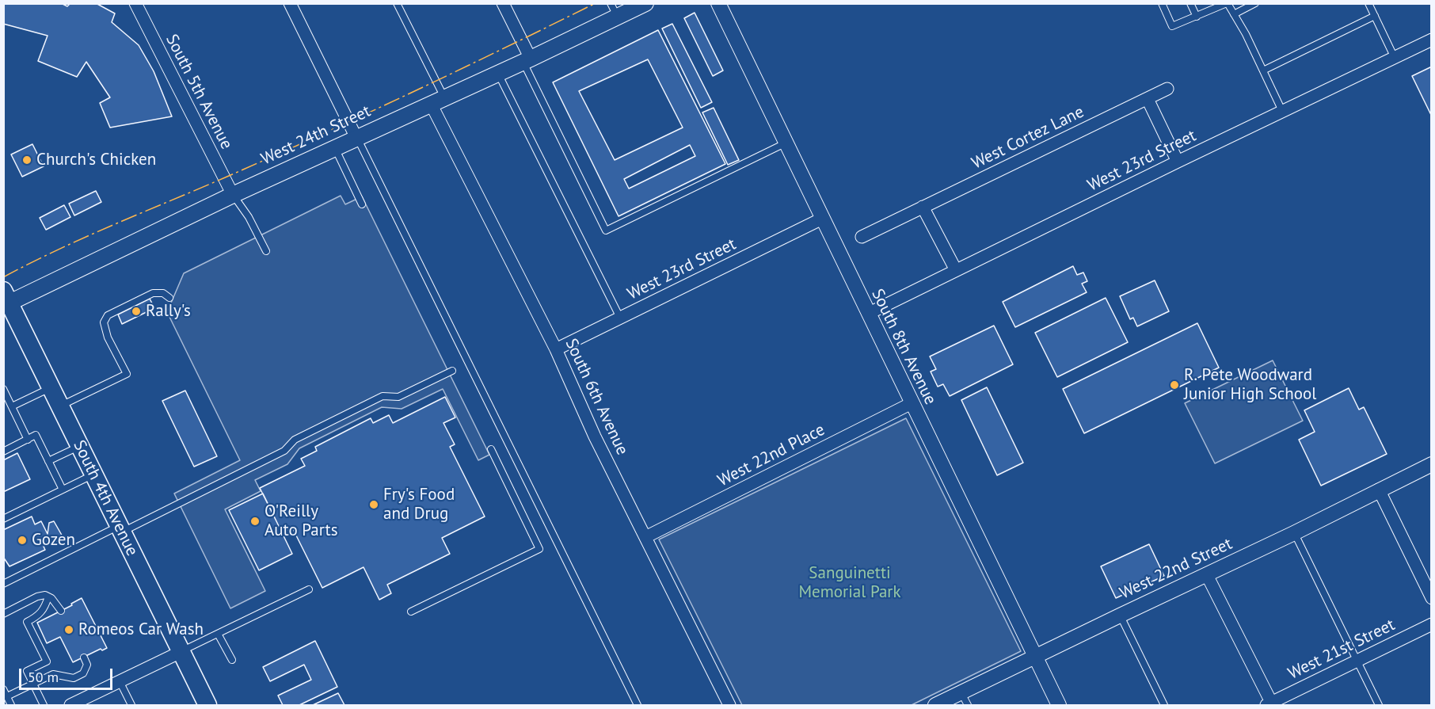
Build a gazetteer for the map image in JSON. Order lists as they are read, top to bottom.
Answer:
{
  "streets": {
    "main road": ["West 24th Street", "South 4th Avenue"],
    "street": [
      "South 5th Avenue",
      "West Cortez Lane",
      "West 23rd Street",
      "South 8th Avenue",
      "South 6th Avenue",
      "West 22nd Place",
      "West 22nd Street",
      "West 21st Street"
    ]
  },
  "crossings": [
    ["South 5th Avenue", "West 24th Street"],
    ["West 24th Street", "South 6th Avenue"],
    ["West 24th Street", "South 4th Avenue"],
    ["West 23rd Street", "South 8th Avenue"],
    ["West 23rd Street", "South 6th Avenue"],
    ["South 8th Avenue", "West 22nd Place"],
    ["South 8th Avenue", "West 22nd Street"],
    ["South 6th Avenue", "West 22nd Place"]
  ],
  "parks": ["Sanguinetti Memorial Park"],
  "places": [
    "Church's Chicken",
    "Rally's",
    "R. Pete Woodward Junior High School",
    "Fry's Food and Drug",
    "O'Reilly Auto Parts",
    "Gozen",
    "Romeos Car Wash"
  ],
  "scale_bar": "50 m"
}
